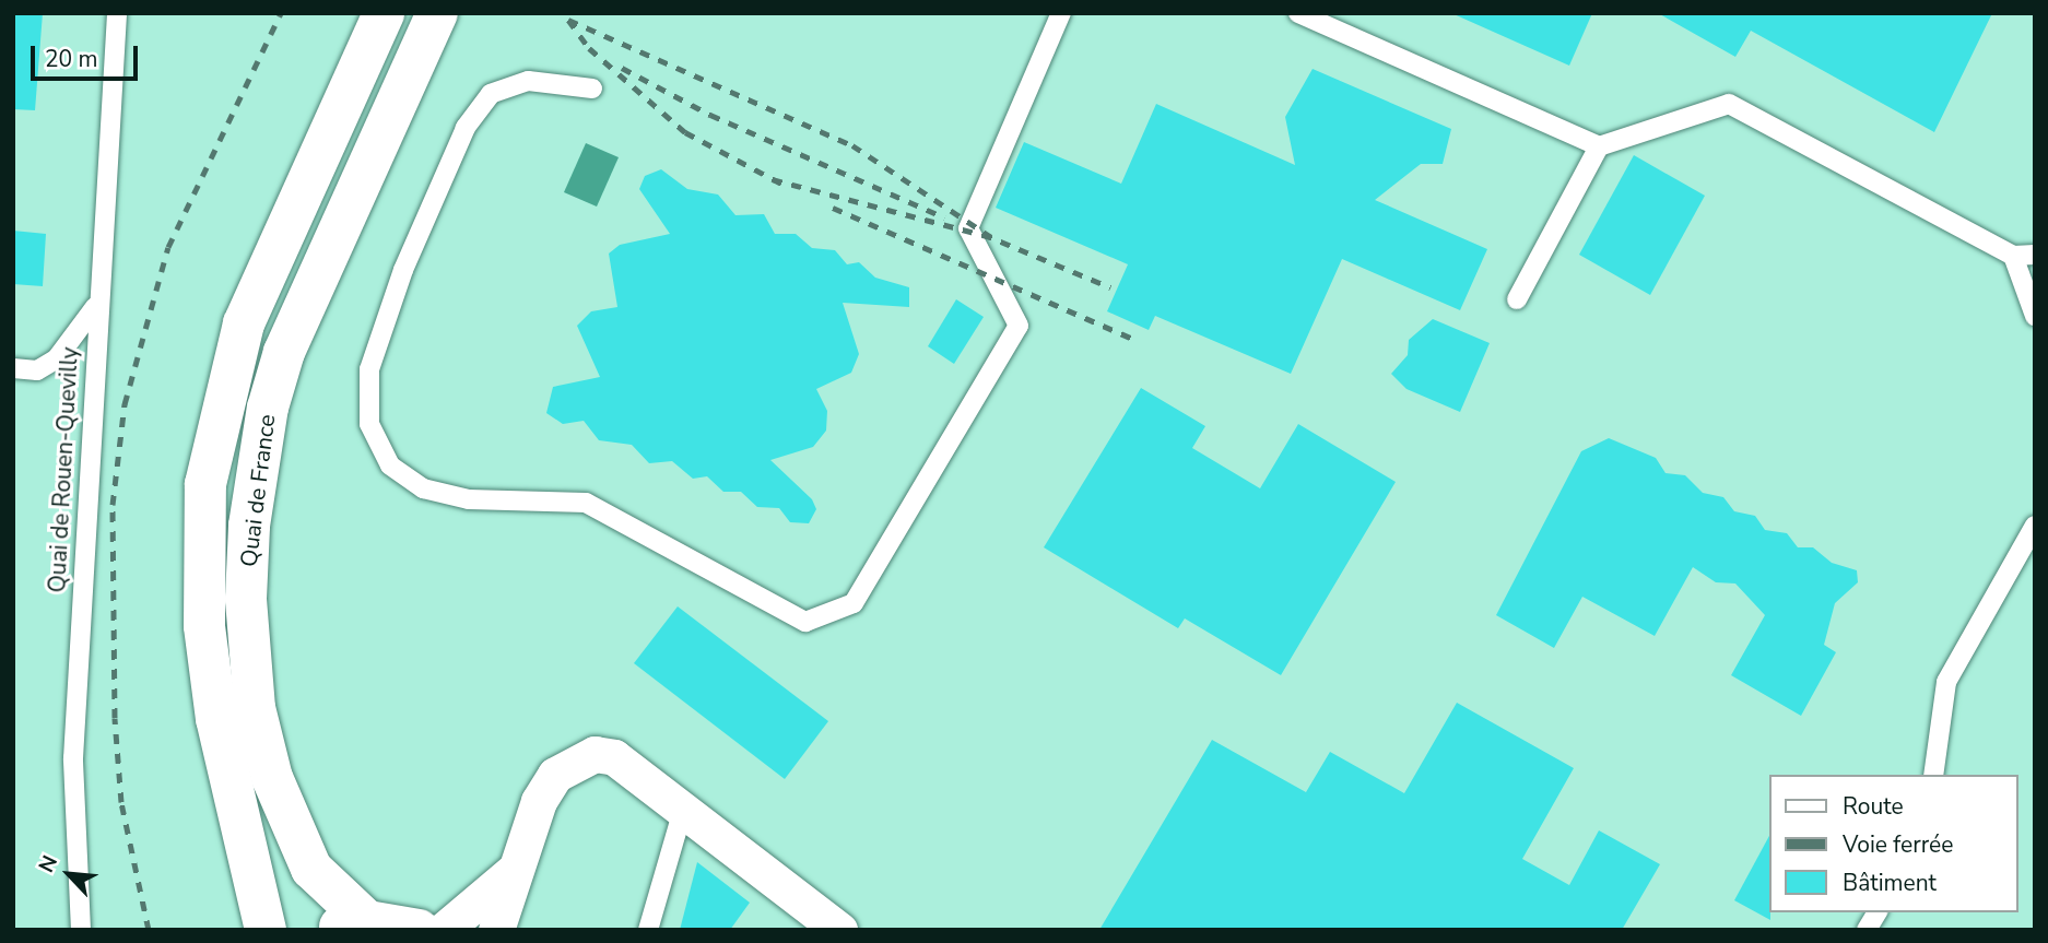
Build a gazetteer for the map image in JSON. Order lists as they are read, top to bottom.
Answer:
{
  "streets": {
    "main road": ["Quai de France"],
    "lane": ["Quai de Rouen-Quevilly"]
  },
  "legend": ["Route", "Voie ferrée", "Bâtiment"],
  "scale_bar": "20 m",
  "north": "top left"
}
